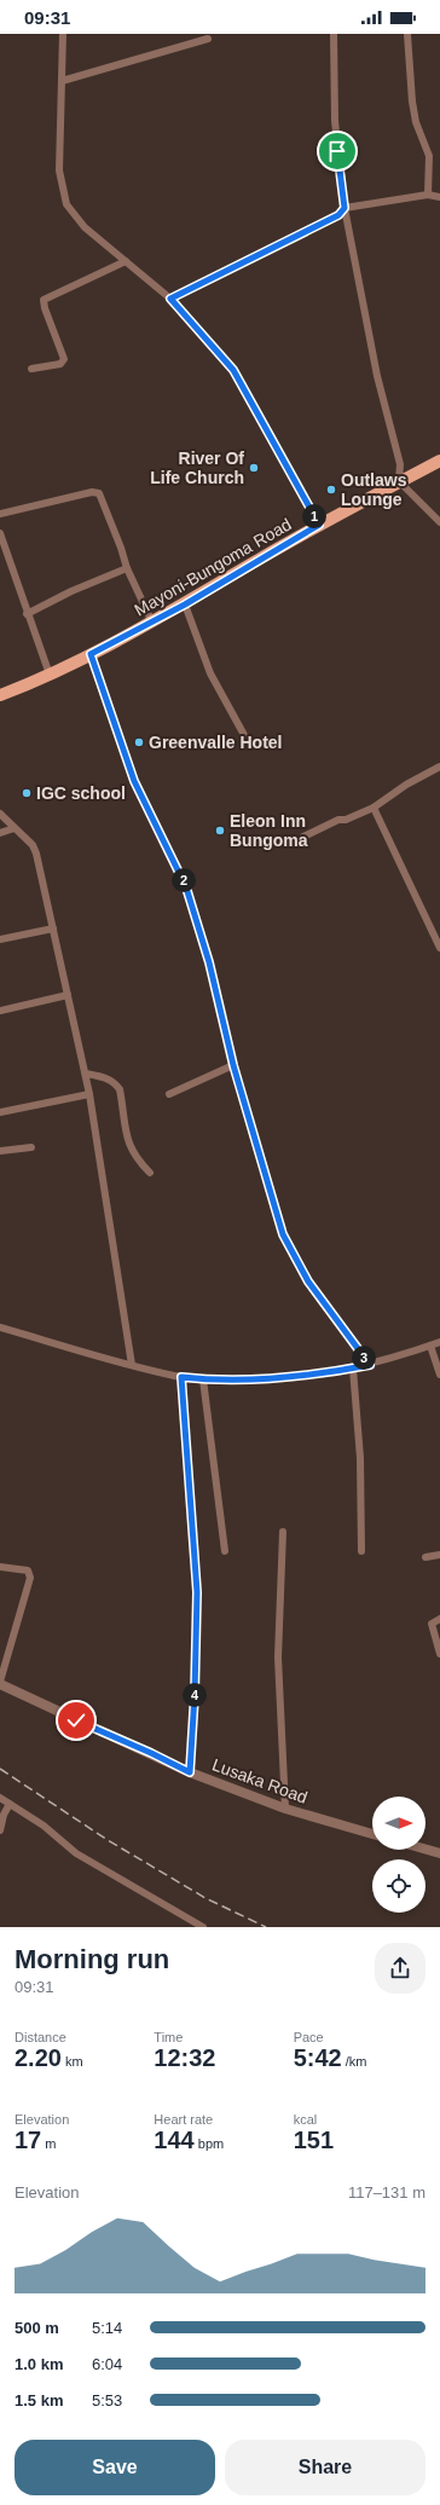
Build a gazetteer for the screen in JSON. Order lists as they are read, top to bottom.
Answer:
{
  "streets": {
    "main road": ["Mayoni-Bungoma Road"],
    "street": ["Lusaka Road"]
  },
  "places": [
    "River Of Life Church",
    "Outlaws Lounge",
    "Greenvalle Hotel",
    "IGC school",
    "Eleon Inn Bungoma"
  ],
  "north": "right",
  "page": {
    "status": "09:31",
    "pins": [
      "1",
      "2",
      "3",
      "4"
    ],
    "heading": ["Morning run", "09:31"],
    "stats": [
      ["Distance", "2.20 km"],
      ["Time", "12:32"],
      ["Pace", "5:42 /km"],
      ["Elevation", "17 m"],
      ["Heart rate", "144 bpm"],
      ["kcal", "151"]
    ],
    "chart": ["Elevation", "117–131 m"],
    "list": [
      {
        "name": "500 m",
        "note": "5:14"
      },
      {
        "name": "1.0 km",
        "note": "6:04"
      },
      {
        "name": "1.5 km",
        "note": "5:53"
      }
    ],
    "buttons": ["Save", "Share"]
  }
}
